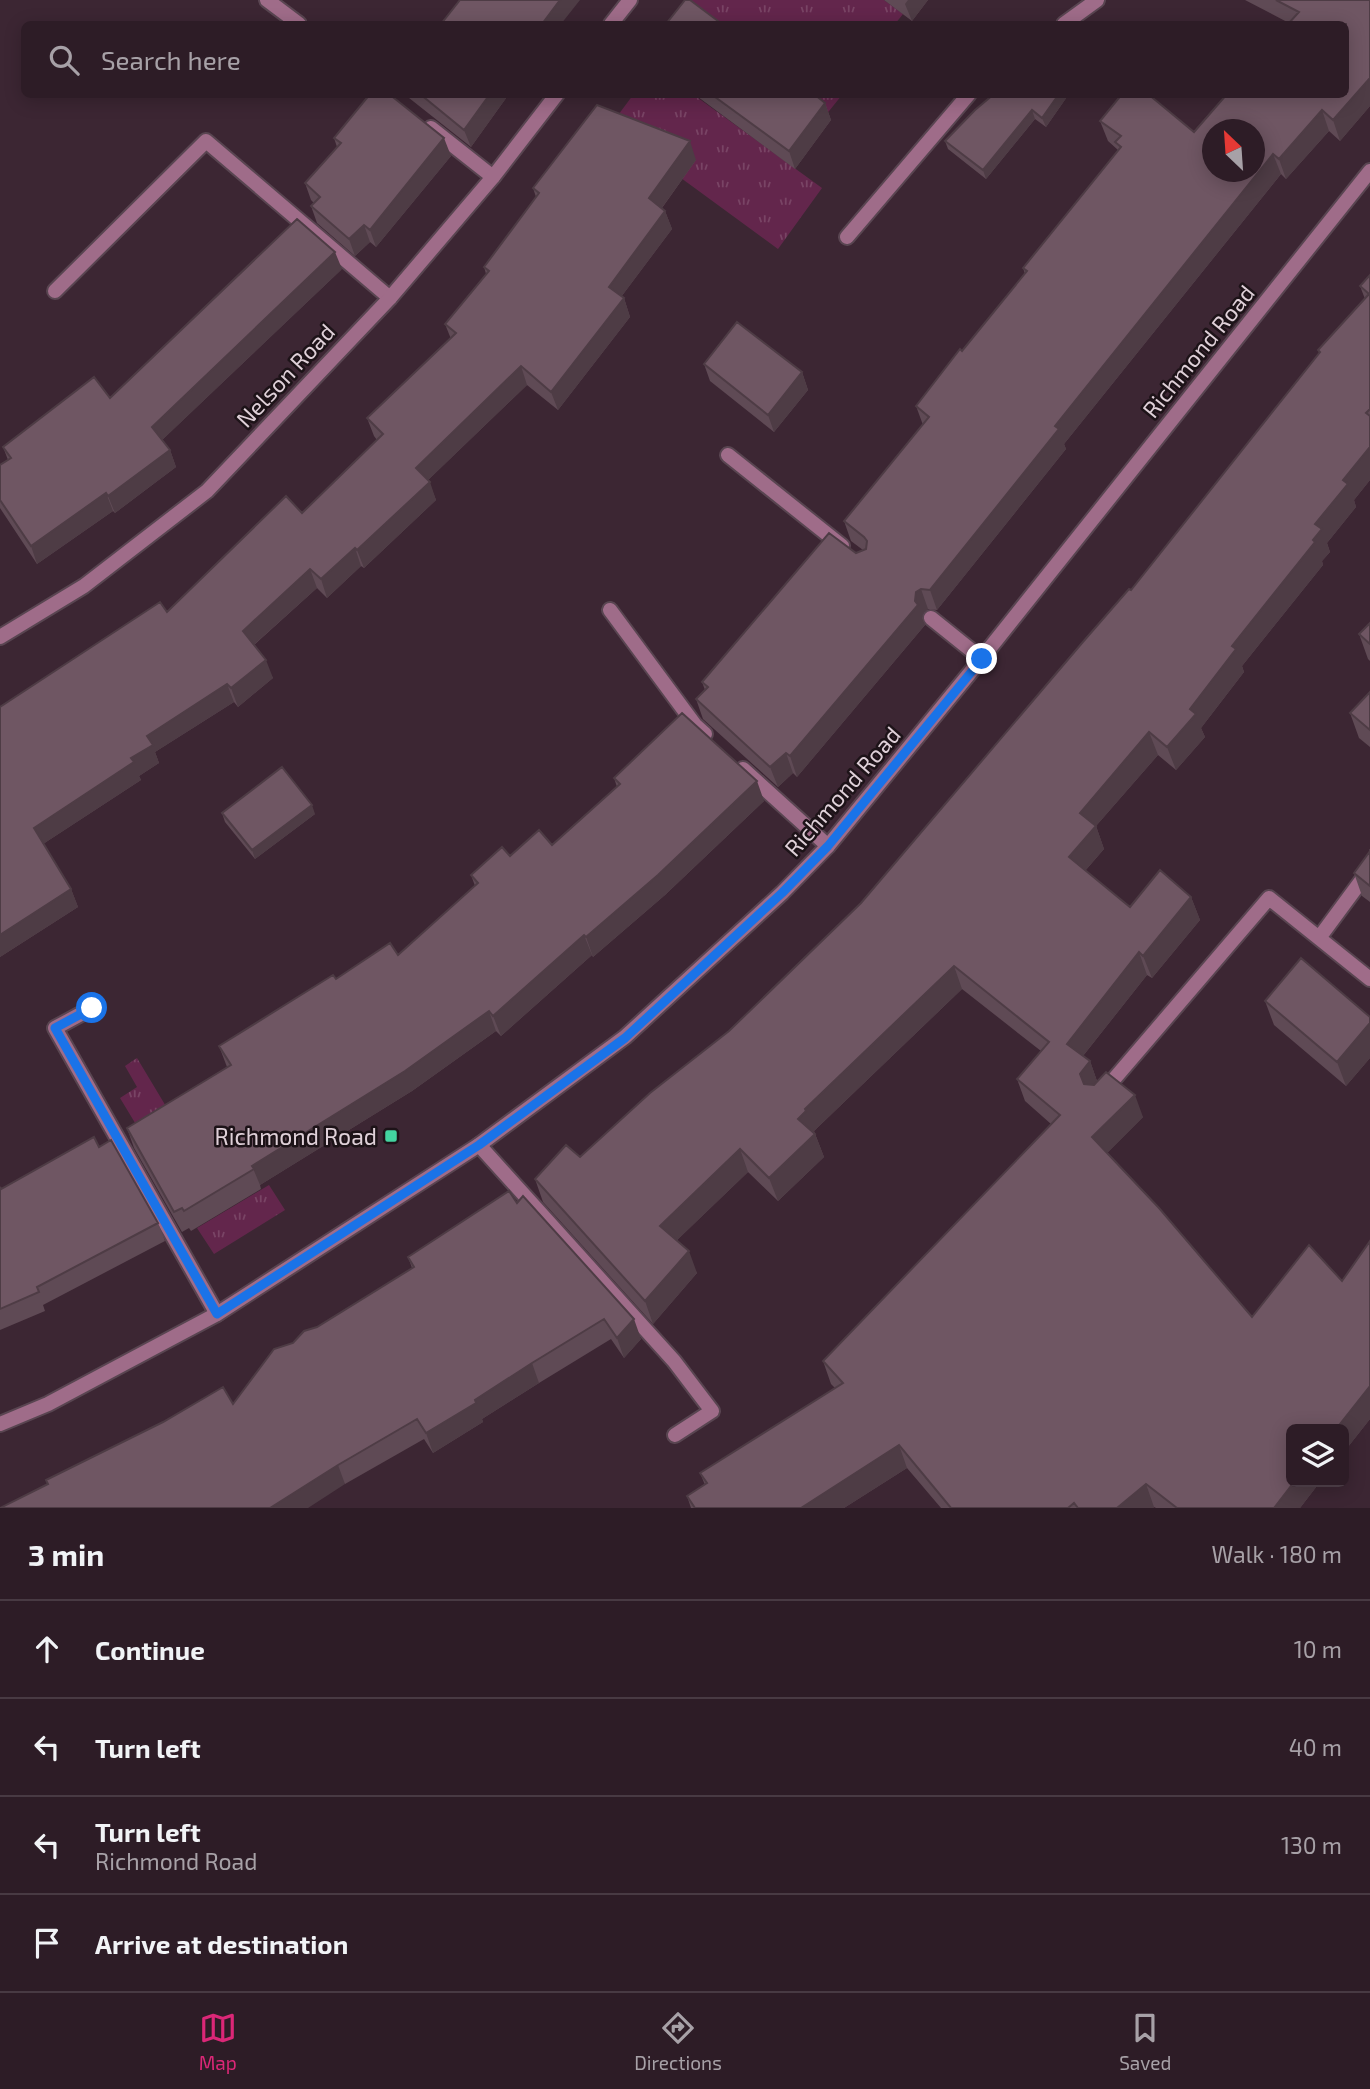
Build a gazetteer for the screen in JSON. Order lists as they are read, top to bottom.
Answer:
{
  "streets": {
    "street": ["Richmond Road", "Nelson Road"]
  },
  "places": {
    "transit": ["Richmond Road"]
  },
  "north": "top left",
  "page": {
    "search": "Search here",
    "heading": ["3 min", "Walk · 180 m"],
    "list": [
      ["Continue", "10 m"],
      ["Turn left", "40 m"],
      ["Turn left", "Richmond Road", "130 m"],
      "Arrive at destination"
    ],
    "nav": ["Map", "Directions", "Saved"]
  }
}
